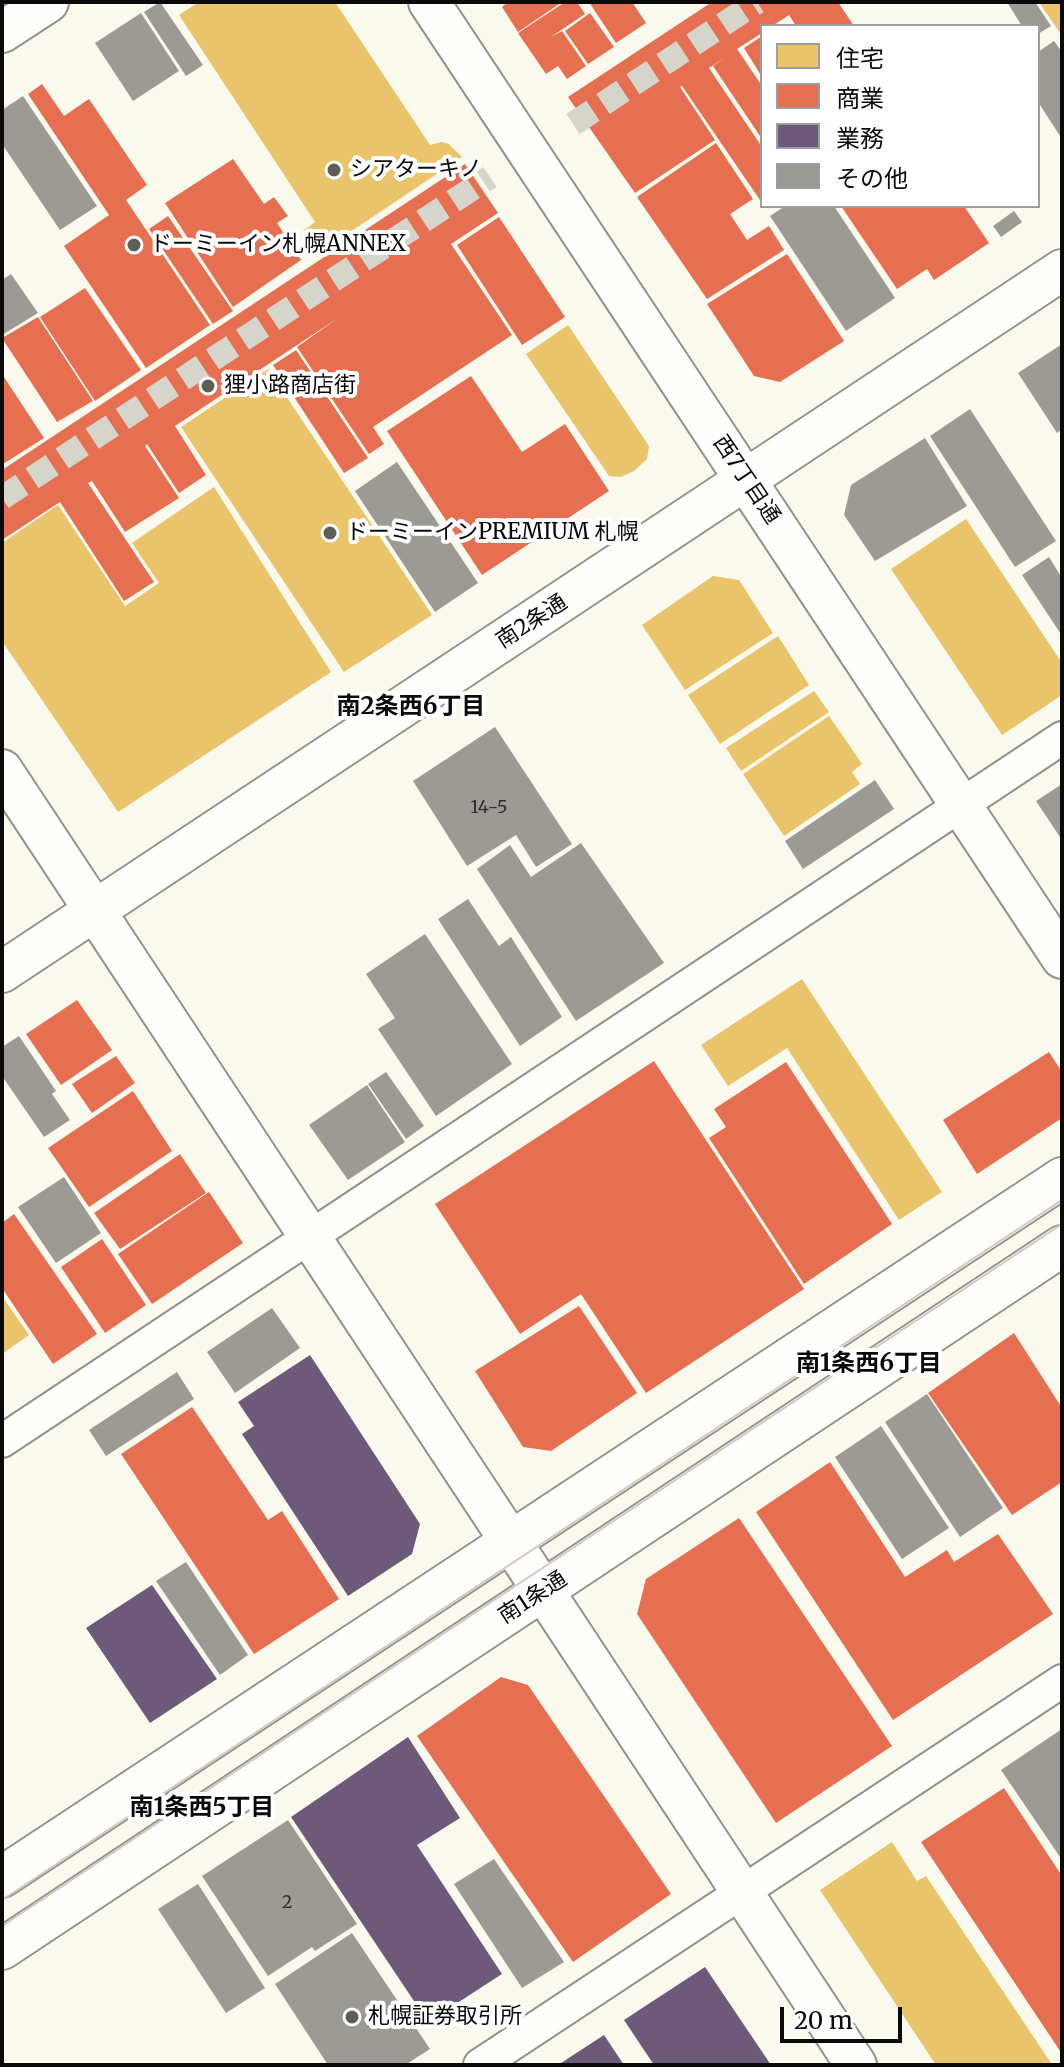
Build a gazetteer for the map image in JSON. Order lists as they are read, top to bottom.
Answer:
{
  "streets": {
    "street": ["西7丁目通", "南2条通", "南1条通"]
  },
  "crossings": [
    ["西7丁目通", "南2条通"]
  ],
  "districts": ["南2条西6丁目", "南1条西6丁目", "南1条西5丁目"],
  "places": [
    "シアターキノ",
    "ドーミーイン札幌ANNEX",
    "狸小路商店街",
    "ドーミーインPREMIUM 札幌",
    "札幌証券取引所"
  ],
  "house_numbers": ["14-5", "2"],
  "legend": [
    "住宅",
    "商業",
    "業務",
    "その他"
  ],
  "scale_bar": "20 m"
}
